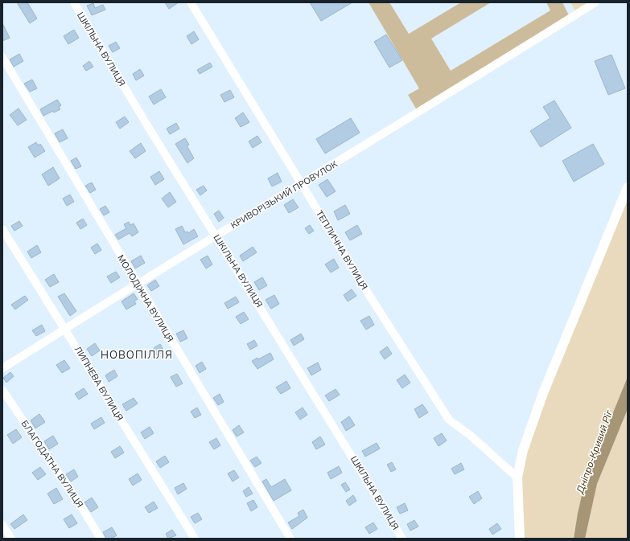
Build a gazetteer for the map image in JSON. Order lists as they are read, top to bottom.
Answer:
{
  "streets": {
    "street": [
      "ШКІЛЬНА ВУЛИЦЯ",
      "КРИВОРІЗЬКИЙ ПРОВУЛОК",
      "ТЕПЛИЧНА ВУЛИЦЯ",
      "МОЛОДІЖНА ВУЛИЦЯ",
      "ЛИПНЕВА ВУЛИЦЯ",
      "БЛАГОДАТНА ВУЛИЦЯ"
    ]
  },
  "crossings": [
    ["ШКІЛЬНА ВУЛИЦЯ", "КРИВОРІЗЬКИЙ ПРОВУЛОК"],
    ["КРИВОРІЗЬКИЙ ПРОВУЛОК", "ТЕПЛИЧНА ВУЛИЦЯ"],
    ["КРИВОРІЗЬКИЙ ПРОВУЛОК", "МОЛОДІЖНА ВУЛИЦЯ"],
    ["КРИВОРІЗЬКИЙ ПРОВУЛОК", "ЛИПНЕВА ВУЛИЦЯ"]
  ],
  "districts": ["НОВОПІЛЛЯ"],
  "water": ["Дніпро-Кривий Ріг"]
}
